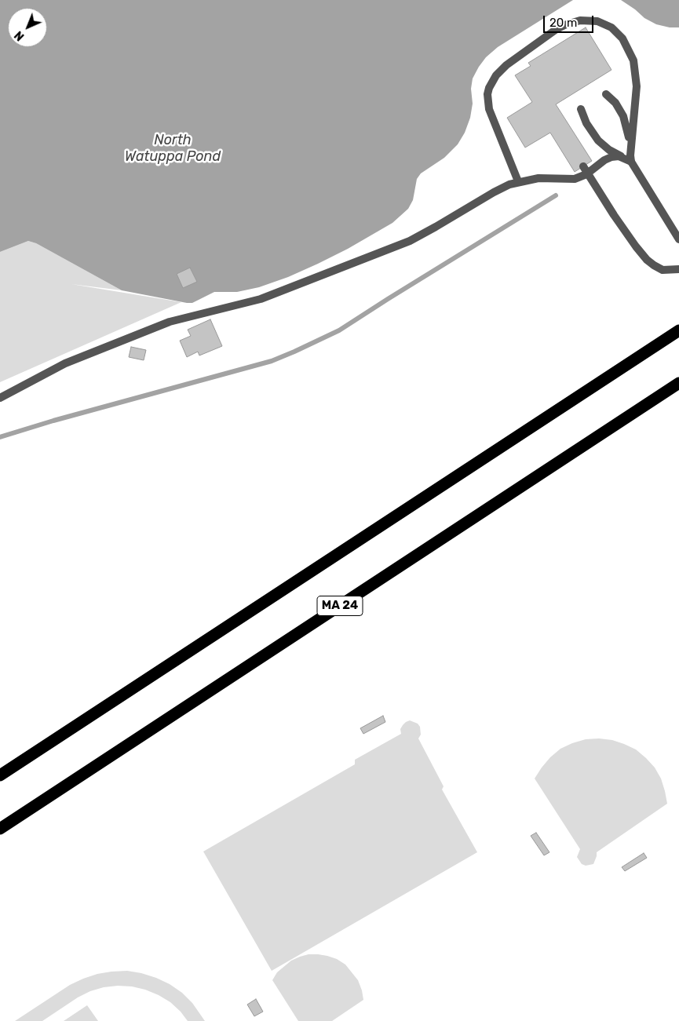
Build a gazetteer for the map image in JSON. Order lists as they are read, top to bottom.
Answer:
{
  "streets": {
    "highway": ["MA 24"]
  },
  "water": ["North Watuppa Pond"],
  "scale_bar": "20 m",
  "north": "bottom left"
}
